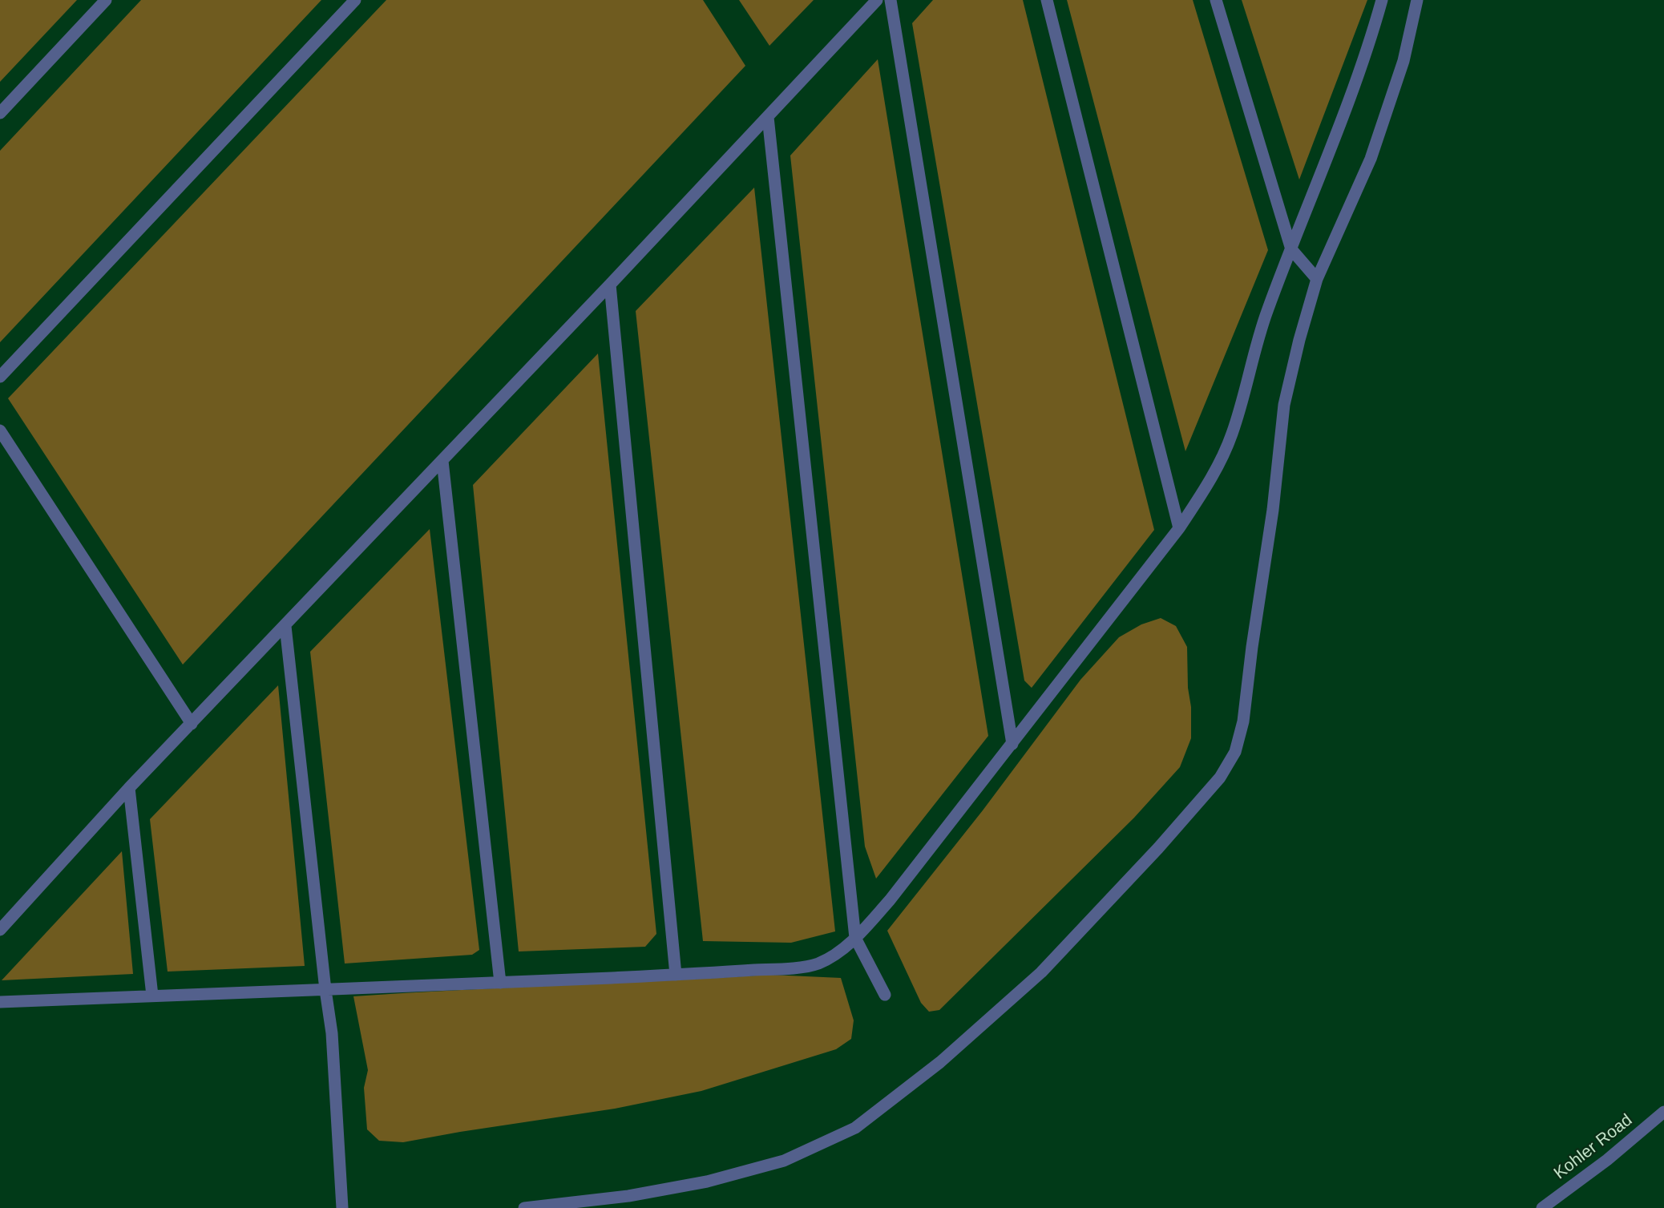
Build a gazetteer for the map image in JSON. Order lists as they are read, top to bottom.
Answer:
{
  "streets": {
    "street": ["Kohler Road"]
  }
}
